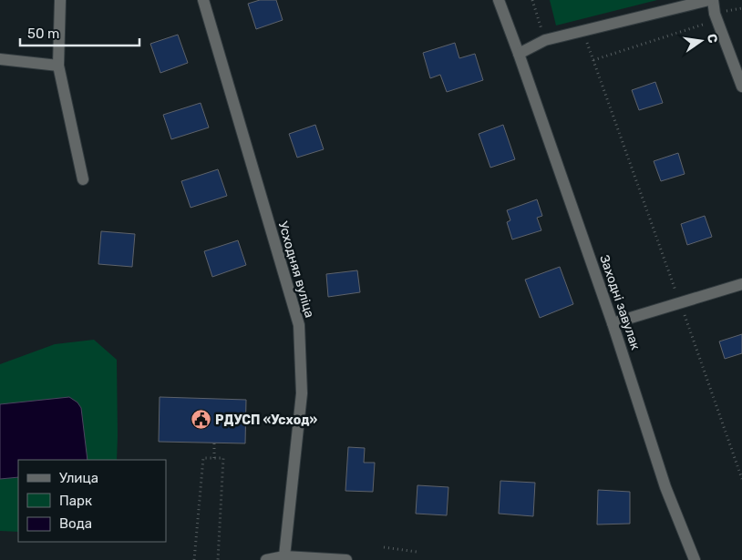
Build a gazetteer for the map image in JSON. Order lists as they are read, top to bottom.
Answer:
{
  "streets": {
    "street": ["Усходняя вуліца", "Заходні завулак"]
  },
  "places": {
    "public building": ["РДУСП «Усход»"]
  },
  "legend": ["Улица", "Парк", "Вода"],
  "scale_bar": "50 m",
  "north": "right"
}
